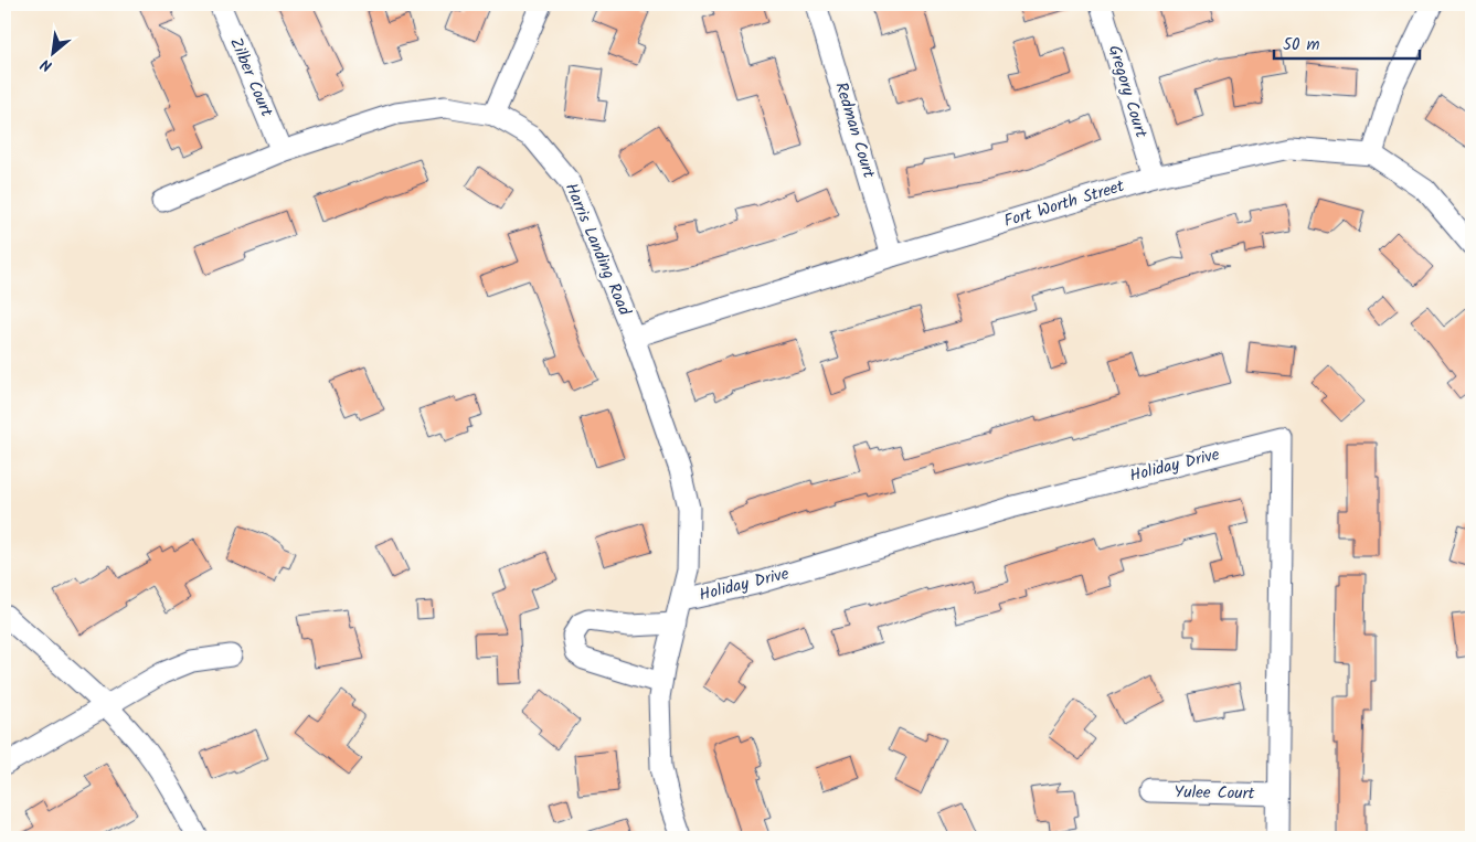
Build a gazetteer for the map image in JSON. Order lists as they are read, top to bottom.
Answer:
{
  "streets": {
    "street": [
      "Zilber Court",
      "Gregory Court",
      "Redman Court",
      "Fort Worth Street",
      "Harris Landing Road",
      "Holiday Drive",
      "Yulee Court"
    ]
  },
  "crossings": [
    ["Zilber Court", "Harris Landing Road"],
    ["Gregory Court", "Fort Worth Street"],
    ["Redman Court", "Fort Worth Street"],
    ["Fort Worth Street", "Harris Landing Road"],
    ["Harris Landing Road", "Holiday Drive"],
    ["Holiday Drive", "Yulee Court"]
  ],
  "scale_bar": "50 m",
  "north": "bottom left"
}
